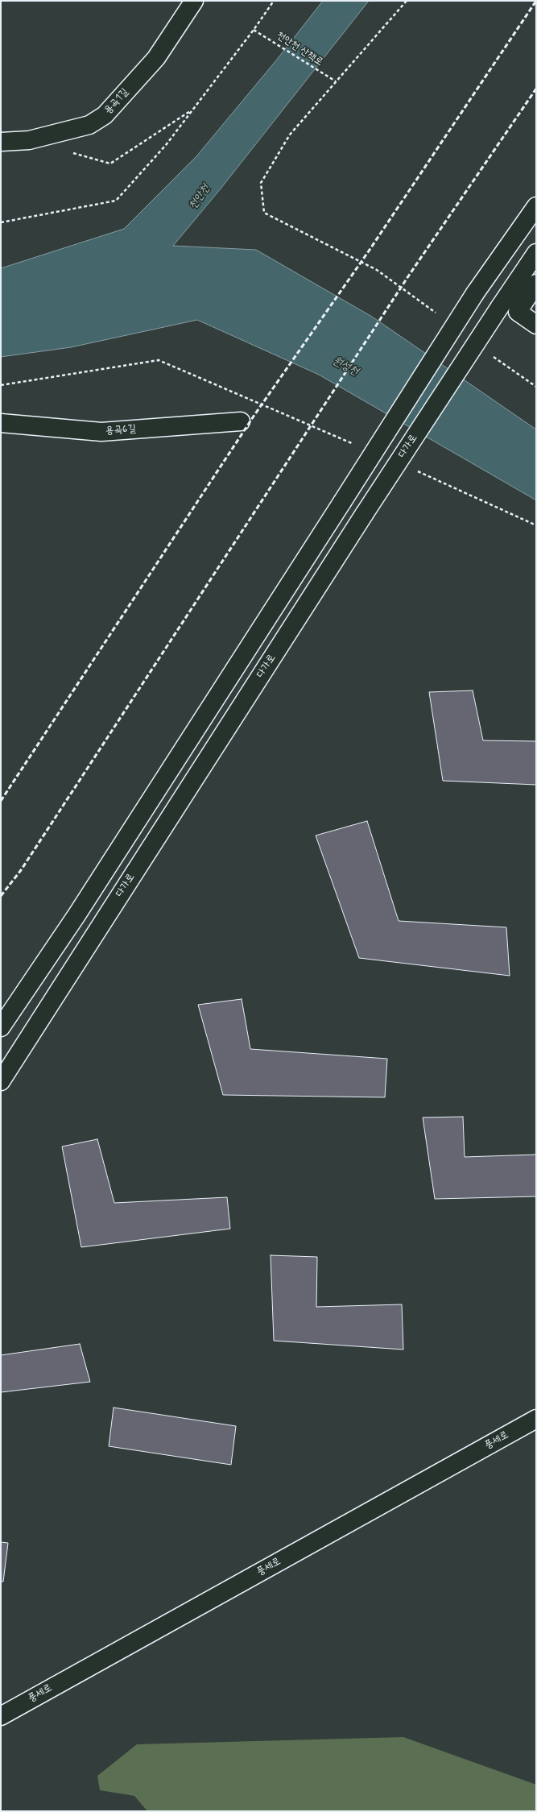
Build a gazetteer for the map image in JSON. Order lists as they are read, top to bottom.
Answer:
{
  "streets": {
    "street": [
      "용곡1길",
      "용곡6길",
      "다가로",
      "풍세로"
    ],
    "path": ["천안천 산책로"]
  },
  "water": ["천안천", "원성천"]
}
